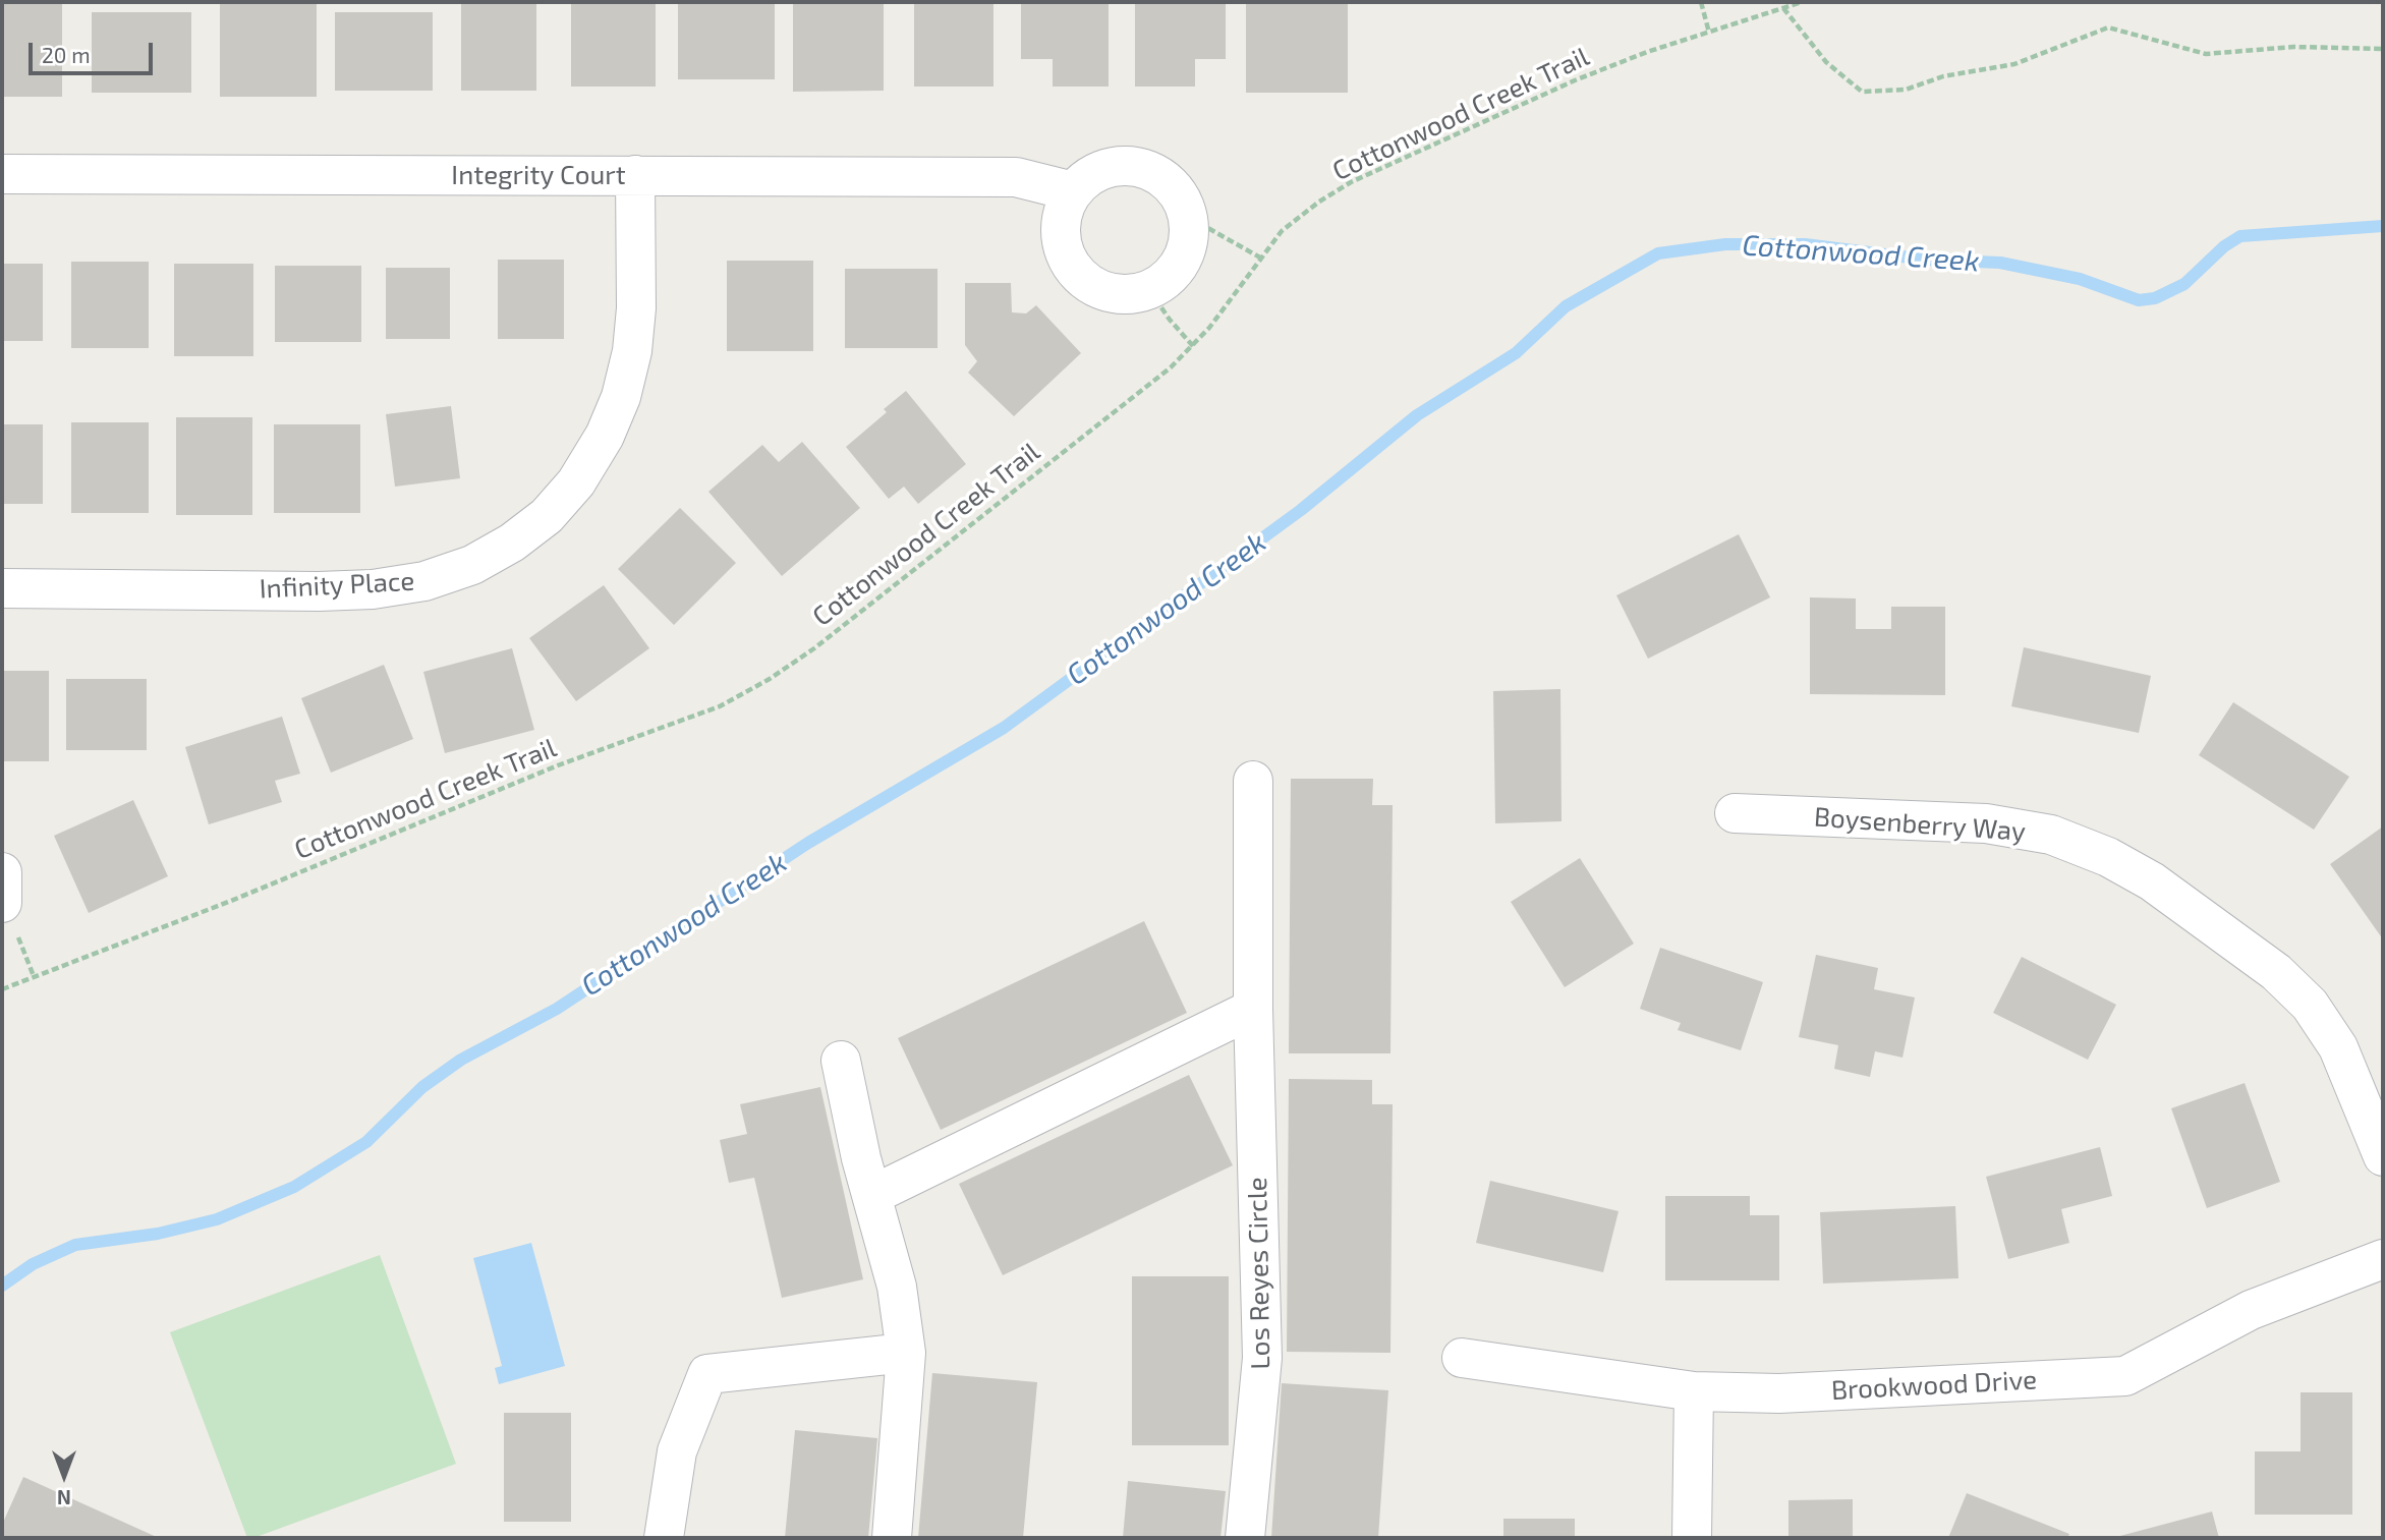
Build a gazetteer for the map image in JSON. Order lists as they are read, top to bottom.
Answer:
{
  "streets": {
    "street": [
      "Integrity Court",
      "Infinity Place",
      "Boysenberry Way",
      "Los Reyes Circle",
      "Brookwood Drive"
    ],
    "path": ["Cottonwood Creek Trail"]
  },
  "crossings": [
    ["Integrity Court", "Infinity Place"]
  ],
  "water": ["Cottonwood Creek"],
  "scale_bar": "20 m",
  "north": "bottom"
}
